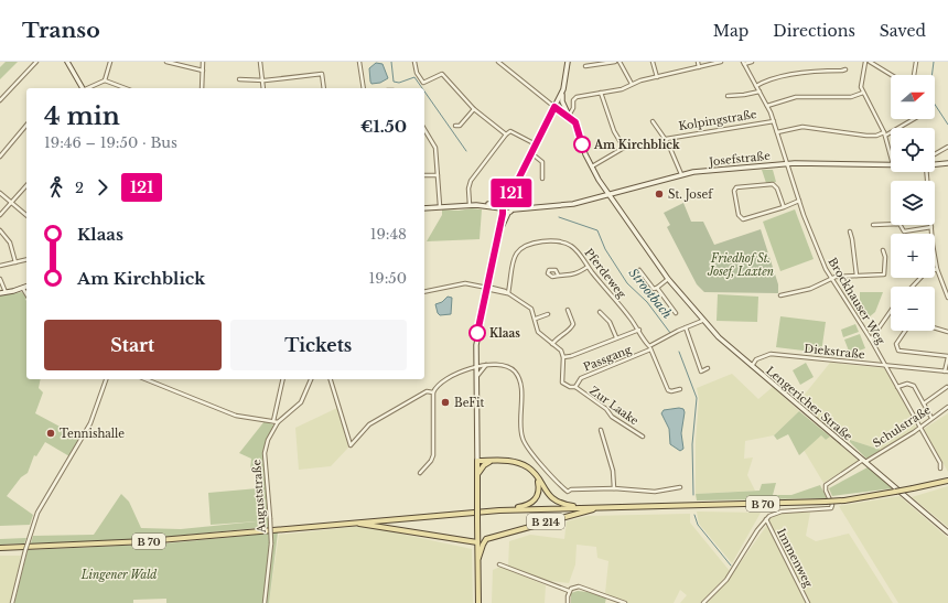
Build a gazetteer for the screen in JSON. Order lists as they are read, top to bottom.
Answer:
{
  "streets": {
    "main road": [
      "Josefstraße",
      "Lengericher Straße",
      "B 70",
      "B 214"
    ],
    "street": [
      "Kolpingstraße",
      "Pferdeweg",
      "Brockhauser Weg",
      "Diekstraße",
      "Passgang",
      "Zur Laake",
      "Schulstraße",
      "Auguststraße",
      "Immenweg"
    ]
  },
  "crossings": [
    ["Kolpingstraße", "Brockhauser Weg"],
    ["Josefstraße", "Brockhauser Weg"],
    ["Josefstraße", "Lengericher Straße"],
    ["Pferdeweg", "Passgang"],
    ["Brockhauser Weg", "Diekstraße"],
    ["Brockhauser Weg", "Schulstraße"],
    ["Diekstraße", "Lengericher Straße"],
    ["Passgang", "Zur Laake"],
    ["Lengericher Straße", "Schulstraße"],
    ["Schulstraße", "Immenweg"],
    ["B 70", "B 214"]
  ],
  "water": ["Strootbach"],
  "parks": ["Friedhof St. Josef, Laxten", "Lingener Wald"],
  "places": [
    "Am Kirchblick",
    "St. Josef",
    "Klaas",
    "BeFit",
    "Tennishalle"
  ],
  "lines": ["bus line 121"],
  "north": "right",
  "page": {
    "header": "Transo",
    "nav": ["Map", "Directions", "Saved"],
    "on_map": "121",
    "map_buttons": ["+", "−"],
    "heading": ["4 min", "19:46 – 19:50 · Bus", "€1.50"],
    "legs": ["2", "121"],
    "list": [
      {
        "name": "Klaas",
        "value": "19:48"
      },
      {
        "name": "Am Kirchblick",
        "value": "19:50"
      }
    ],
    "buttons": ["Start", "Tickets"]
  }
}
